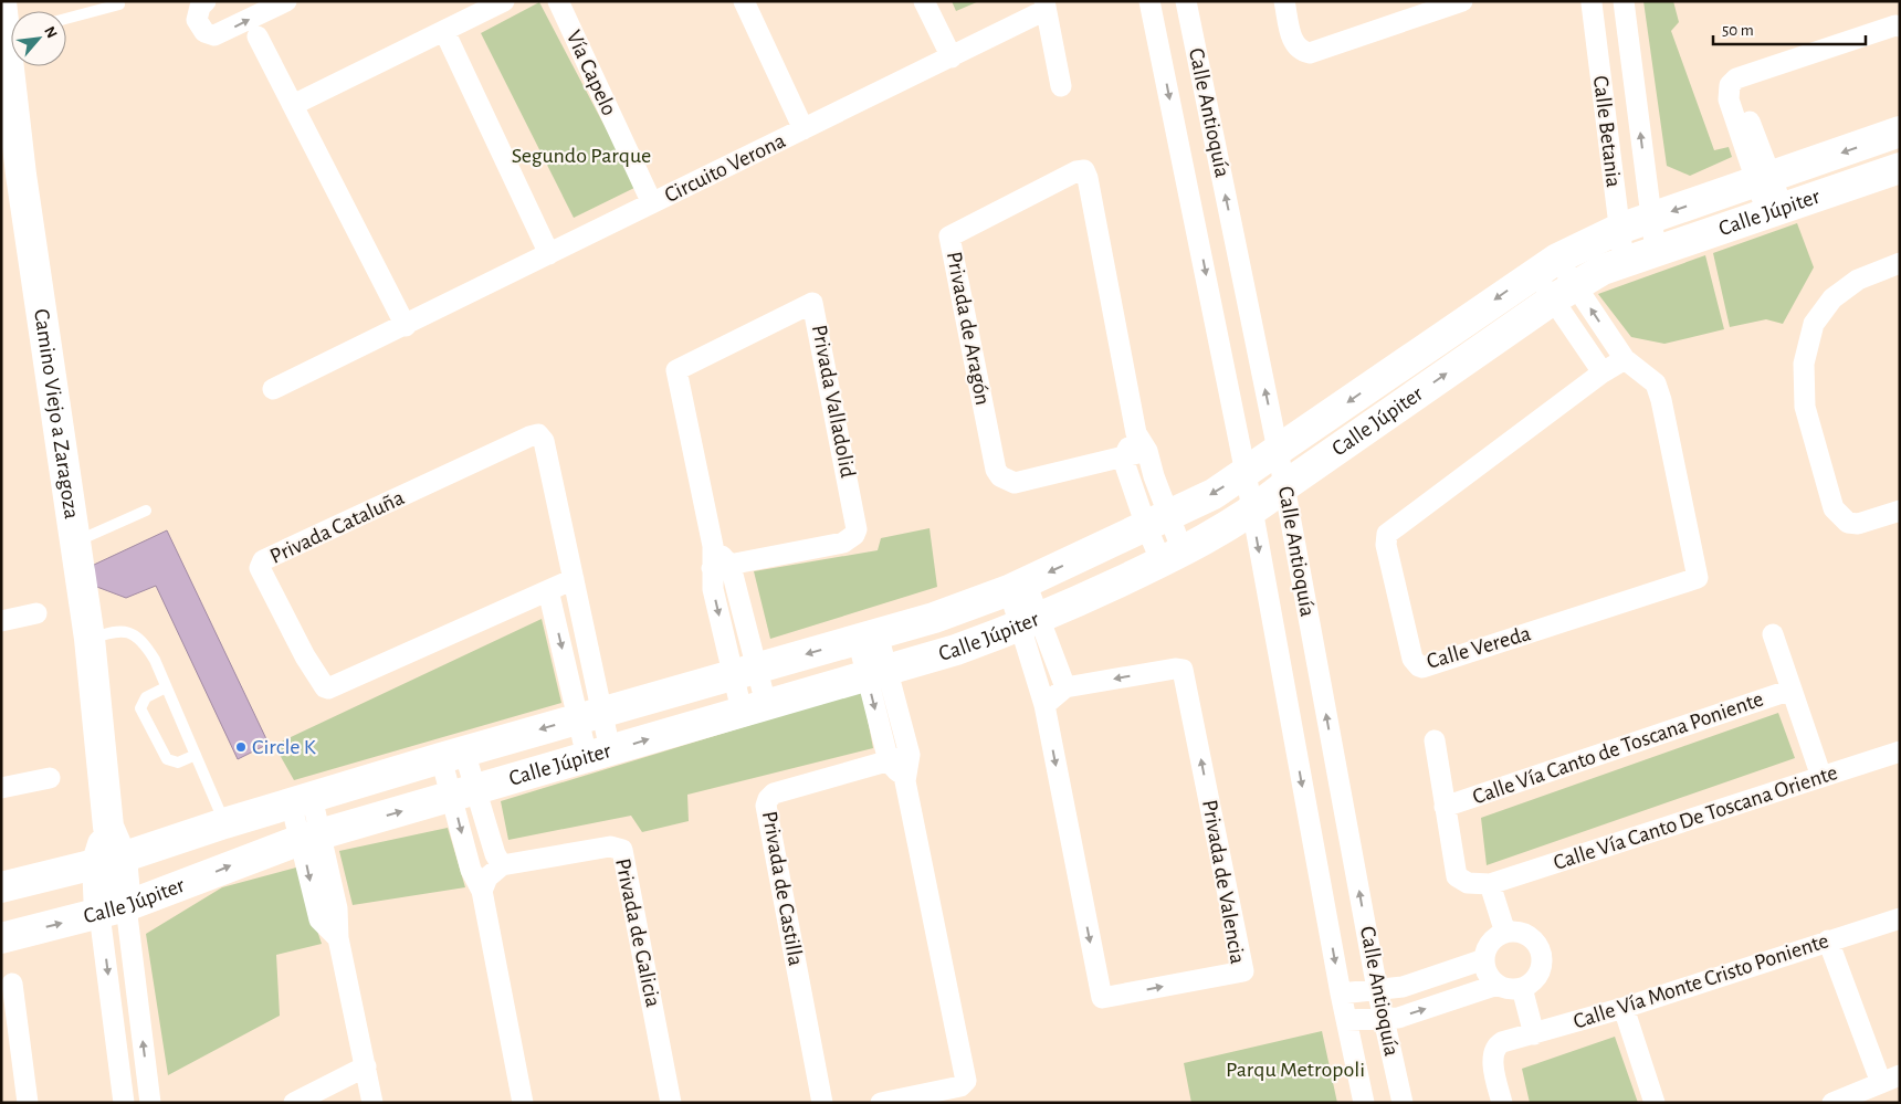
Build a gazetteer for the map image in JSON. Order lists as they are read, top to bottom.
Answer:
{
  "streets": {
    "main road": ["Calle Júpiter", "Camino Viejo a Zaragoza"],
    "street": [
      "Vía Capelo",
      "Calle Antioquía",
      "Calle Betania",
      "Circuito Verona",
      "Privada de Aragón",
      "Privada Valladolid",
      "Privada Cataluña",
      "Calle Vereda",
      "Calle Vía Canto de Toscana Poniente",
      "Calle Vía Canto De Toscana Oriente",
      "Privada de Valencia",
      "Privada de Castilla",
      "Privada de Galicia",
      "Calle Vía Monte Cristo Poniente"
    ]
  },
  "crossings": [
    ["Vía Capelo", "Circuito Verona"],
    ["Calle Antioquía", "Calle Júpiter"],
    ["Calle Betania", "Calle Júpiter"],
    ["Calle Júpiter", "Privada de Aragón"],
    ["Calle Júpiter", "Privada Valladolid"],
    ["Calle Júpiter", "Camino Viejo a Zaragoza"],
    ["Calle Júpiter", "Privada Cataluña"],
    ["Calle Júpiter", "Calle Vereda"]
  ],
  "parks": ["Segundo Parque", "Parqu Metropoli"],
  "places": ["Circle K"],
  "scale_bar": "50 m",
  "north": "top right"
}
